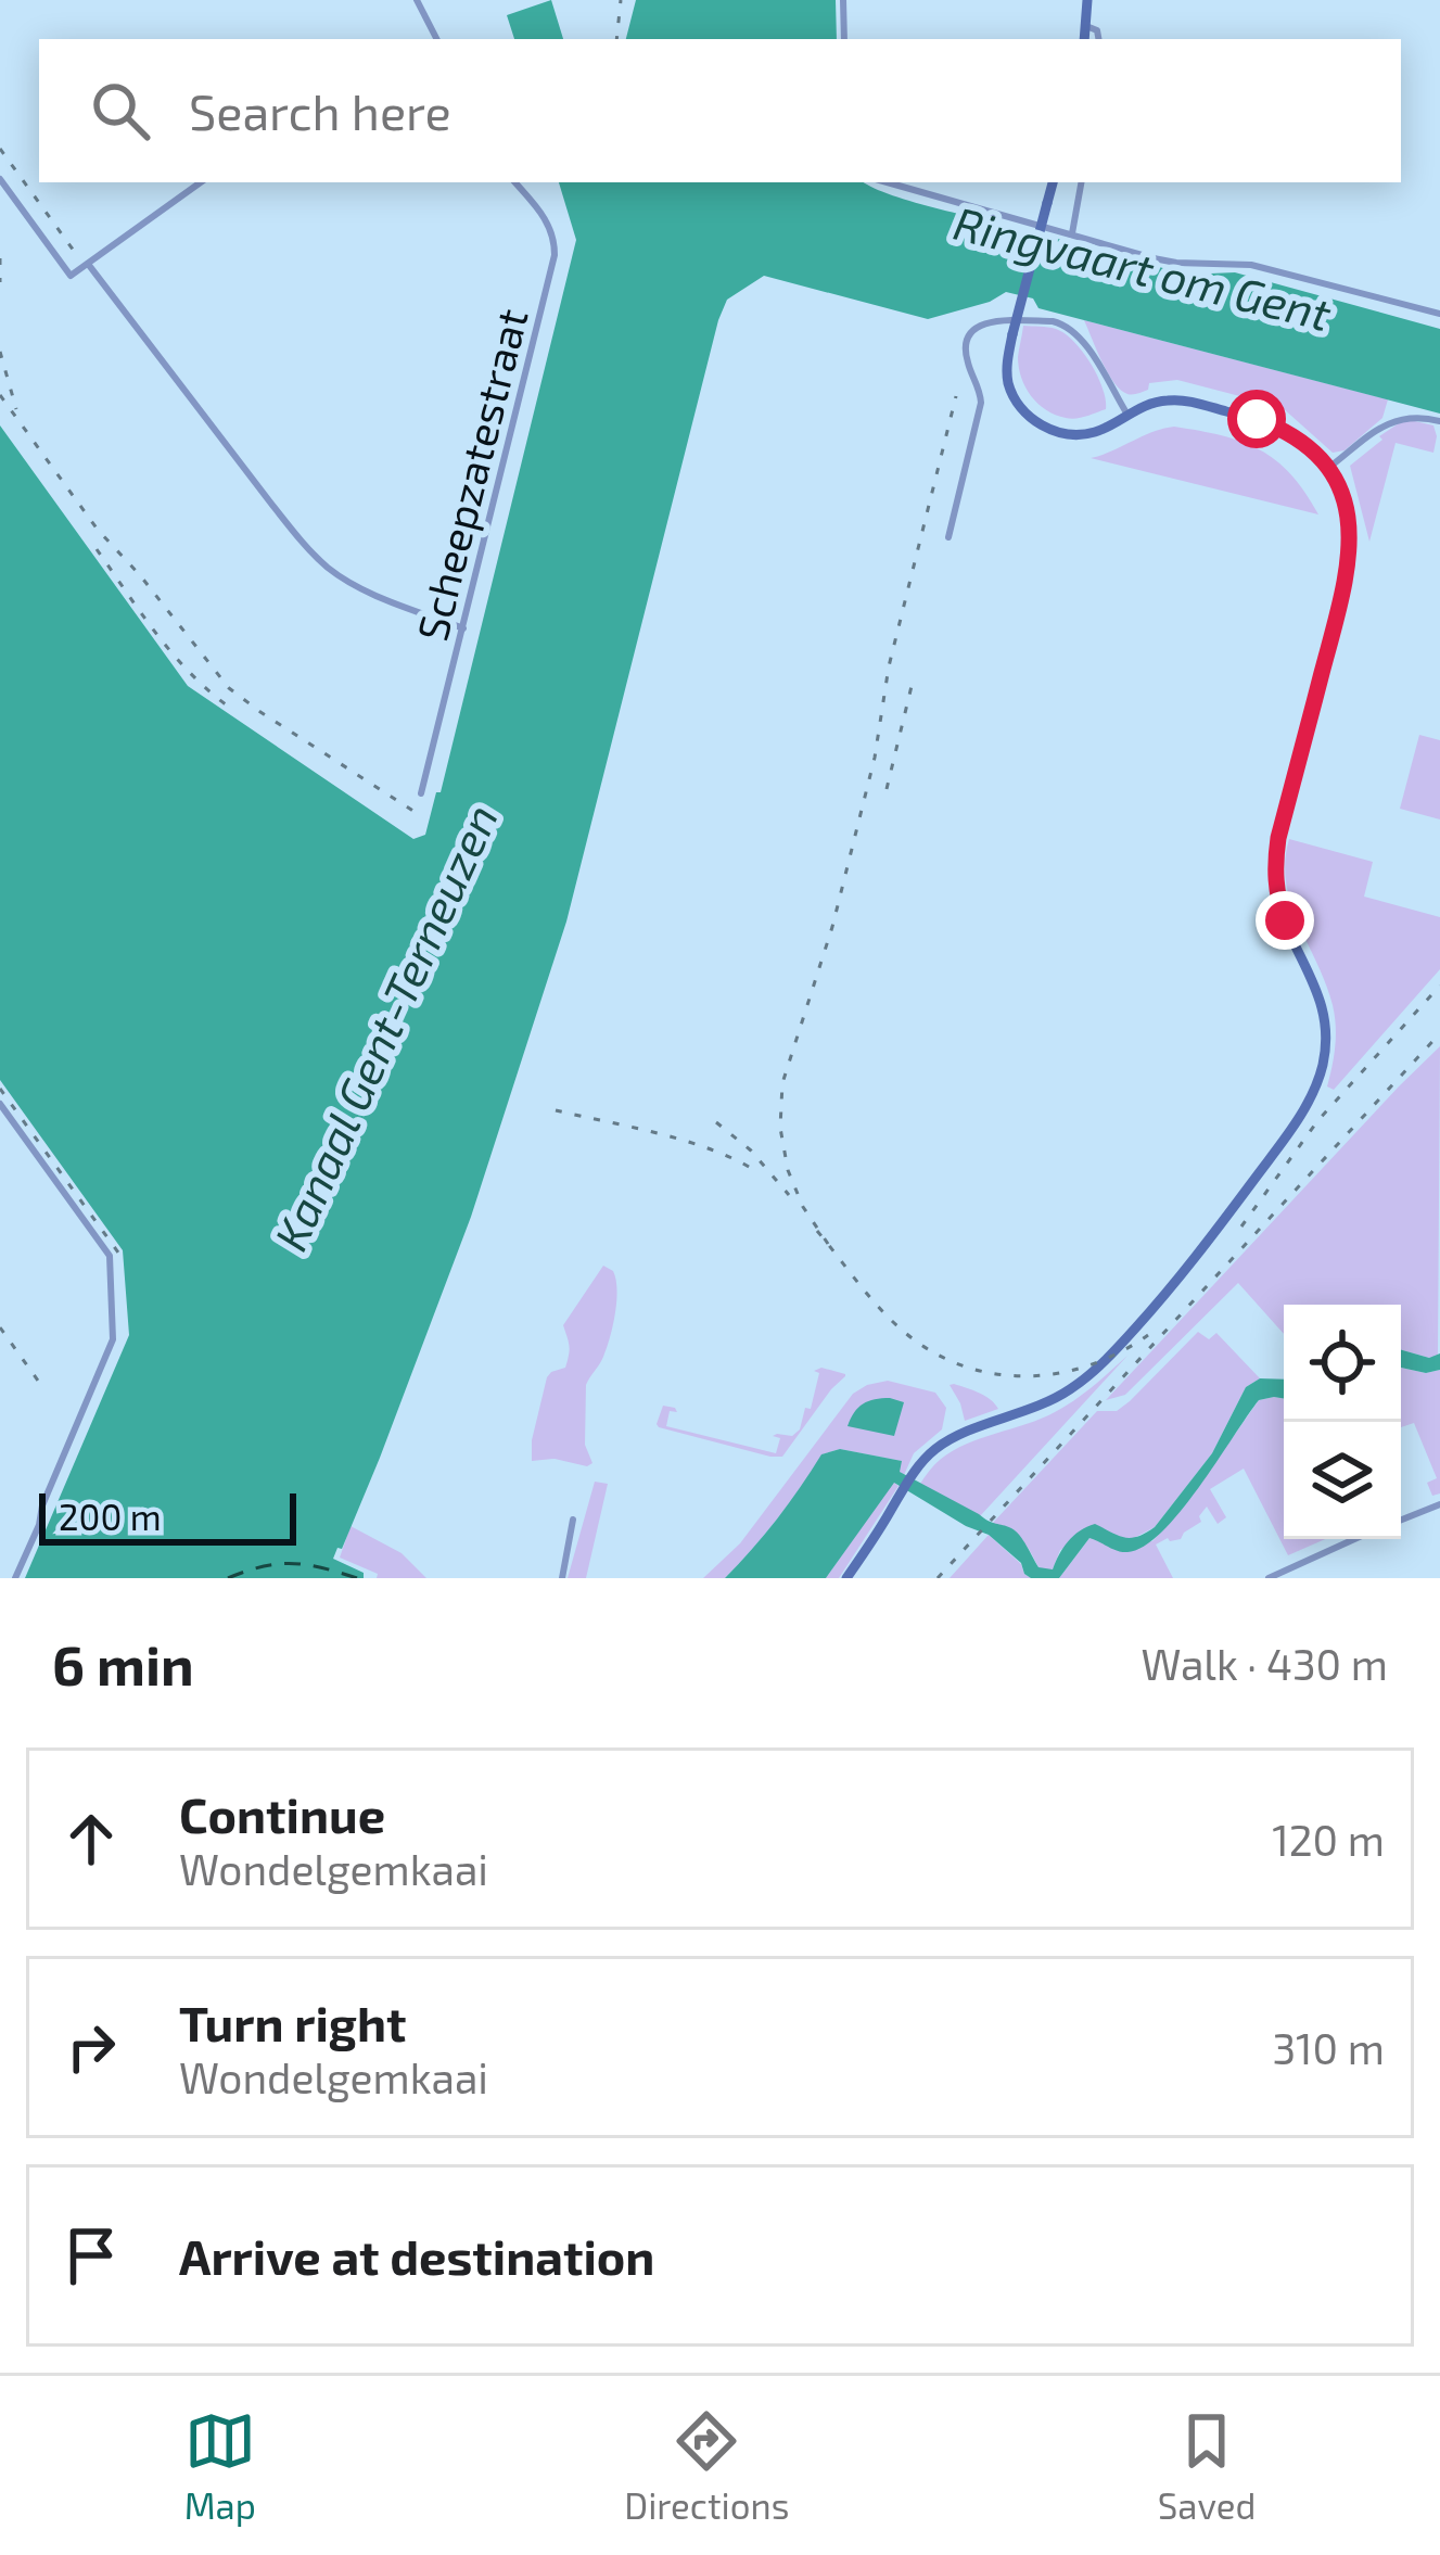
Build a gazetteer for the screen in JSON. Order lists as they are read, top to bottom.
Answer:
{
  "streets": {
    "street": ["Scheepzatestraat"]
  },
  "water": ["Ringvaart om Gent", "Kanaal Gent-Terneuzen"],
  "scale_bar": "200 m",
  "page": {
    "search": "Search here",
    "scale": "200 m",
    "heading": ["6 min", "Walk · 430 m"],
    "list": [
      ["Continue", "Wondelgemkaai", "120 m"],
      ["Turn right", "Wondelgemkaai", "310 m"],
      "Arrive at destination"
    ],
    "nav": ["Map", "Directions", "Saved"]
  }
}
